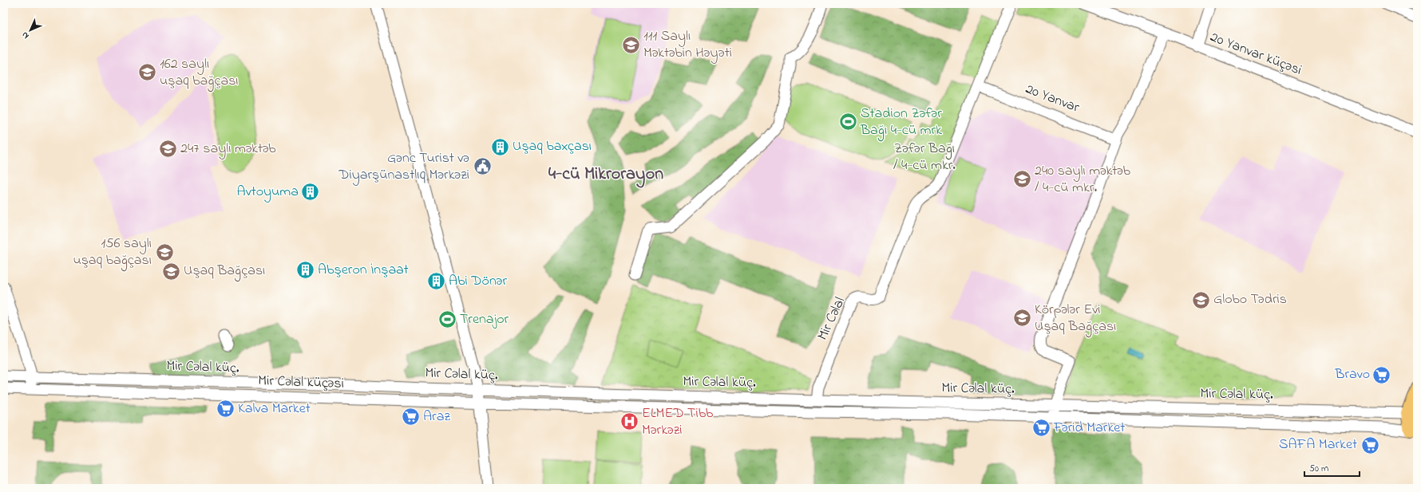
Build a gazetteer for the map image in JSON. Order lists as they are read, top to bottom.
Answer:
{
  "streets": {
    "street": [
      "20 Yanvar küçəsi",
      "20 Yanvar",
      "Mir Cəlal",
      "Mir Cəlal küç.",
      "Mir Cəlal küçəsi"
    ]
  },
  "crossings": [
    ["20 Yanvar", "Mir Cəlal"],
    ["Mir Cəlal", "Mir Cəlal küç."],
    ["Mir Cəlal küç.", "Mir Cəlal küçəsi"]
  ],
  "districts": ["4-cü Mikrorayon"],
  "parks": ["Zəfər Bağı / 4-cü mkr."],
  "places": {
    "school or university": [
      "111 Saylı Məktəbin Həyəti",
      "162 saylı uşaq bağçası",
      "247 saylı məktəb",
      "240 saylı məktəb / 4-cü mkr.",
      "156 saylı uşaq bağçası",
      "Uşaq Bağçası",
      "Globo Tədris",
      "Körpələr Evi Uşaq Bağçası"
    ],
    "sports": ["Stadion Zəfər Bağı 4-cü mrk", "Trenajor"],
    "building": [
      "Uşaq baxçası",
      "Avtoyuma",
      "Abşeron İnşaat",
      "Abi Dönər"
    ],
    "public building": ["Gənc Turist və Diyarşünastlıq Mərkəzi"],
    "supermarket": [
      "Bravo",
      "Kalva Market",
      "Araz",
      "Fərid Market",
      "SAFA Market"
    ],
    "hospital": ["ELMED Tibb Mərkəzi"]
  },
  "scale_bar": "50 m",
  "north": "bottom left"
}
